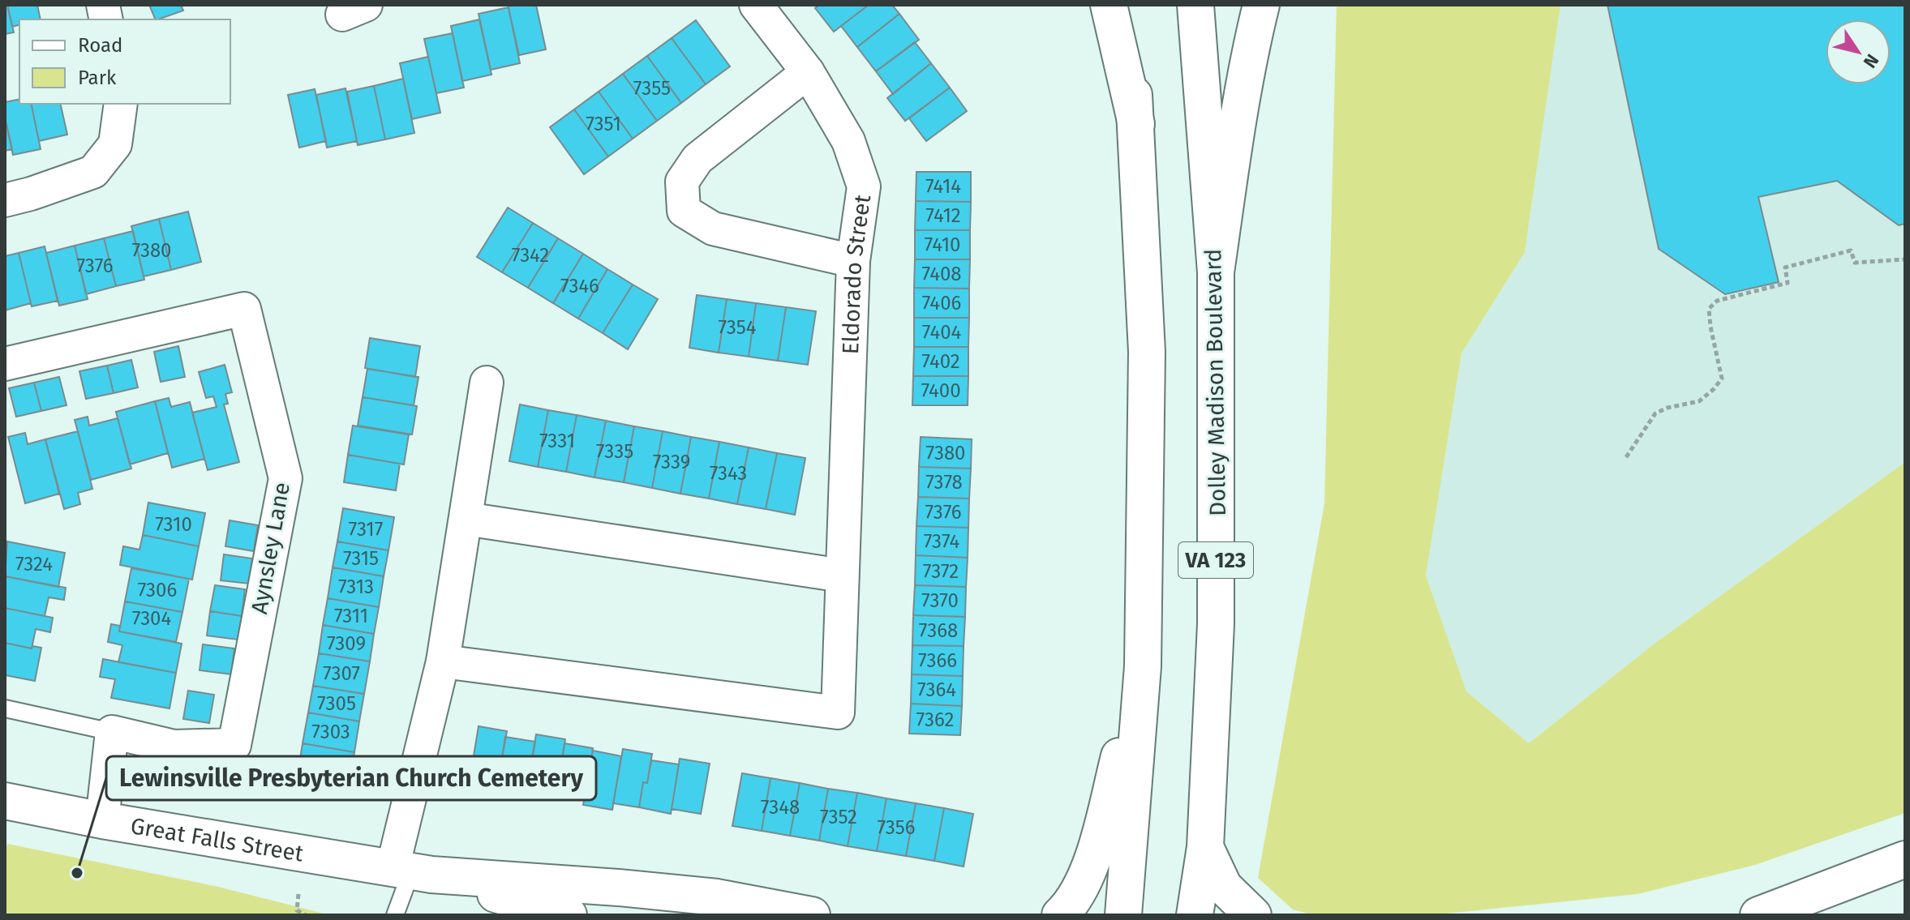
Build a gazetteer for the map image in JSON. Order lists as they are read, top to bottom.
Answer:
{
  "streets": {
    "main road": ["Dolley Madison Boulevard", "VA 123", "Great Falls Street"],
    "street": ["Eldorado Street", "Aynsley Lane"]
  },
  "places": ["Lewinsville Presbyterian Church Cemetery"],
  "house_numbers": [
    "7355",
    "7351",
    "7414",
    "7412",
    "7410",
    "7380",
    "7342",
    "7376",
    "7408",
    "7346",
    "7406",
    "7354",
    "7404",
    "7402",
    "7400",
    "7331",
    "7335",
    "7380",
    "7339",
    "7343",
    "7378",
    "7376",
    "7310",
    "7317",
    "7374",
    "7315",
    "7324",
    "7372",
    "7313",
    "7306",
    "7370",
    "7311",
    "7304",
    "7368",
    "7309",
    "7366",
    "7307",
    "7364",
    "7305",
    "7362",
    "7303",
    "7348",
    "7352",
    "7356"
  ],
  "legend": ["Road", "Park"],
  "north": "bottom right"
}
